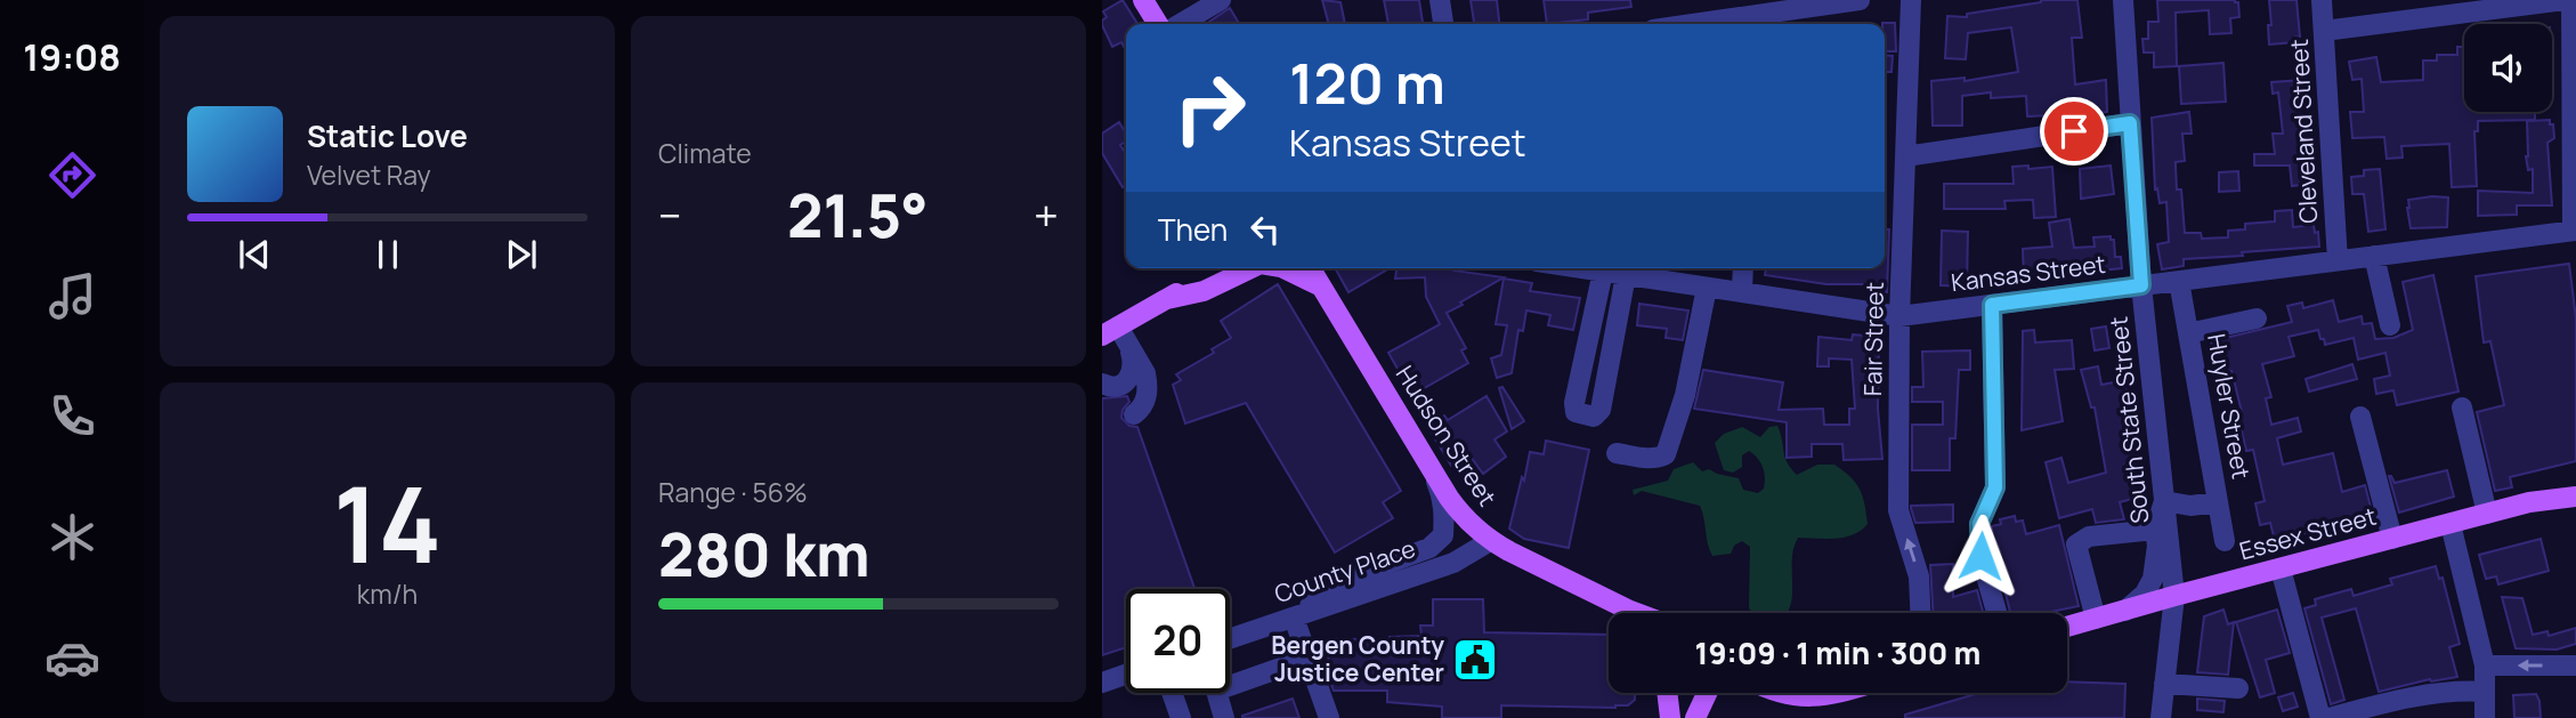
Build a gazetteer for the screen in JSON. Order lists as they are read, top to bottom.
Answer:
{
  "streets": {
    "main road": ["Hudson Street", "Essex Street"],
    "street": [
      "Cleveland Street",
      "Kansas Street",
      "Fair Street",
      "Huyler Street",
      "South State Street",
      "County Place"
    ]
  },
  "crossings": [
    ["Cleveland Street", "Kansas Street"],
    ["Kansas Street", "Fair Street"],
    ["Kansas Street", "Huyler Street"],
    ["Kansas Street", "South State Street"],
    ["South State Street", "Essex Street"],
    ["Hudson Street", "County Place"]
  ],
  "places": {
    "public building": ["Bergen County Justice Center"]
  },
  "page": {
    "tabs": "19:08",
    "tile": [
      "Climate",
      ["14", "km/h"],
      ["Range · 56%", "280 km"]
    ],
    "turn": ["120 m", "Kansas Street"],
    "song": ["Static Love", "Velvet Ray"],
    "heat": ["−", "21.5°", "+"],
    "then": "Then",
    "limit": "20",
    "trip": "19:09 · 1 min · 300 m"
  }
}
